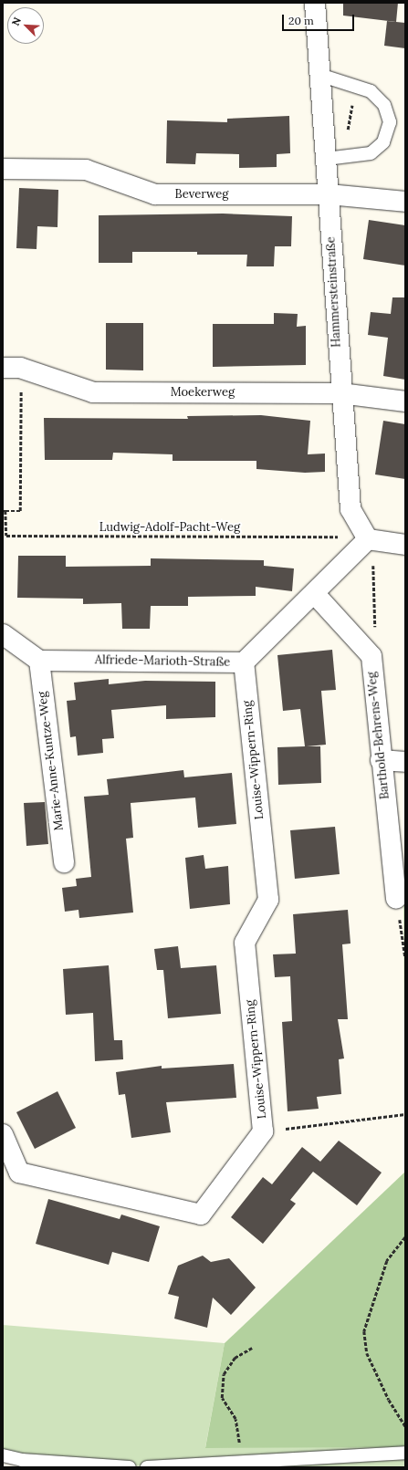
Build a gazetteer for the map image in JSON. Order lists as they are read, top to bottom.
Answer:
{
  "streets": {
    "street": [
      "Beverweg",
      "Hammersteinstraße",
      "Moekerweg",
      "Alfriede-Marioth-Straße",
      "Barthold-Behrens-Weg",
      "Louise-Wippern-Ring",
      "Marie-Anne-Kuntze-Weg"
    ],
    "path": ["Ludwig-Adolf-Pacht-Weg"]
  },
  "crossings": [
    ["Beverweg", "Hammersteinstraße"],
    ["Hammersteinstraße", "Moekerweg"],
    ["Hammersteinstraße", "Ludwig-Adolf-Pacht-Weg"],
    ["Hammersteinstraße", "Alfriede-Marioth-Straße"],
    ["Ludwig-Adolf-Pacht-Weg", "Alfriede-Marioth-Straße"],
    ["Alfriede-Marioth-Straße", "Barthold-Behrens-Weg"],
    ["Alfriede-Marioth-Straße", "Louise-Wippern-Ring"],
    ["Alfriede-Marioth-Straße", "Marie-Anne-Kuntze-Weg"]
  ],
  "scale_bar": "20 m",
  "north": "top left"
}
